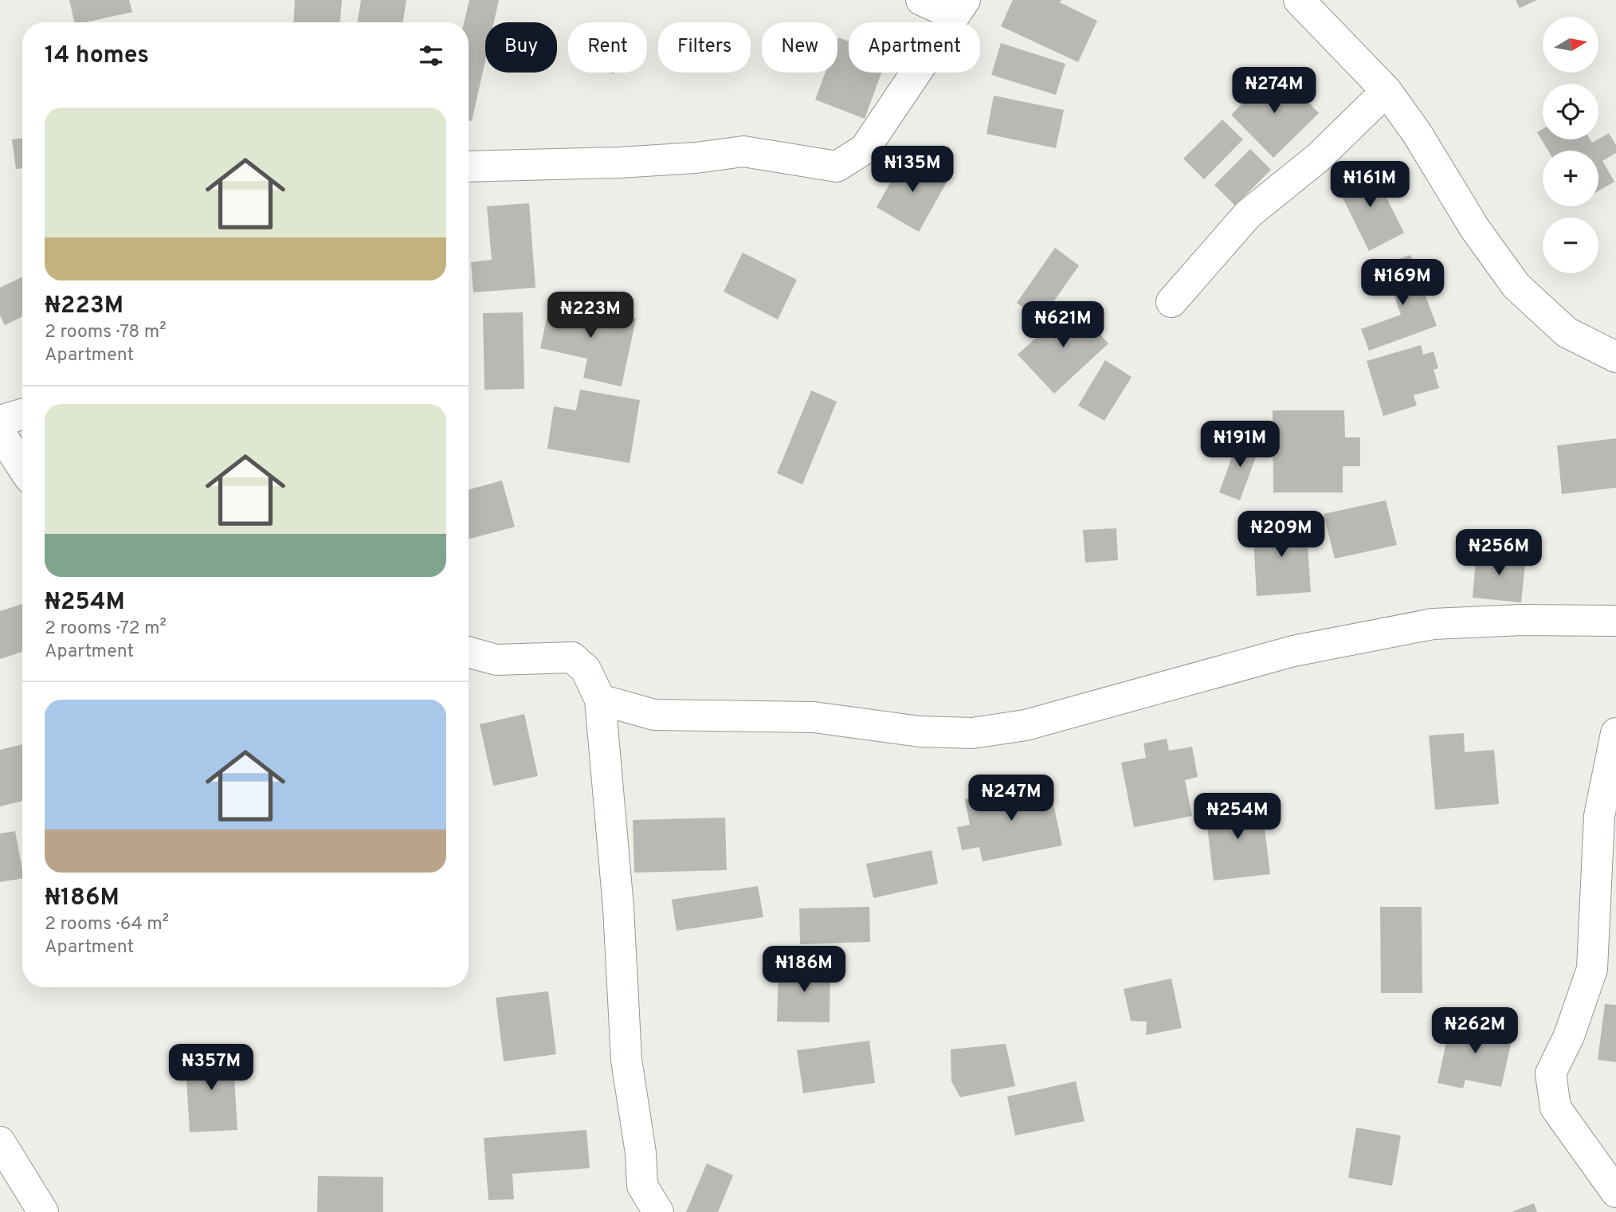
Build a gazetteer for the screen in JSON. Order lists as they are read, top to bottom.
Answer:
{
  "north": "right",
  "page": {
    "map_buttons": ["+", "−"],
    "chip": [
      "Buy",
      "Rent",
      "Filters",
      "New",
      "Apartment"
    ],
    "heading": "14 homes",
    "price": [
      "₦274M",
      "₦135M",
      "₦161M",
      "₦169M",
      "₦223M",
      "₦621M",
      "₦191M",
      "₦209M",
      "₦256M",
      "₦247M",
      "₦254M",
      "₦186M",
      "₦262M",
      "₦357M"
    ],
    "list": [
      {
        "name": "₦223M",
        "note": "2 rooms · 78 m² · Apartment"
      },
      {
        "name": "₦254M",
        "note": "2 rooms · 72 m² · Apartment"
      },
      {
        "name": "₦186M",
        "note": "2 rooms · 64 m² · Apartment"
      }
    ]
  }
}
